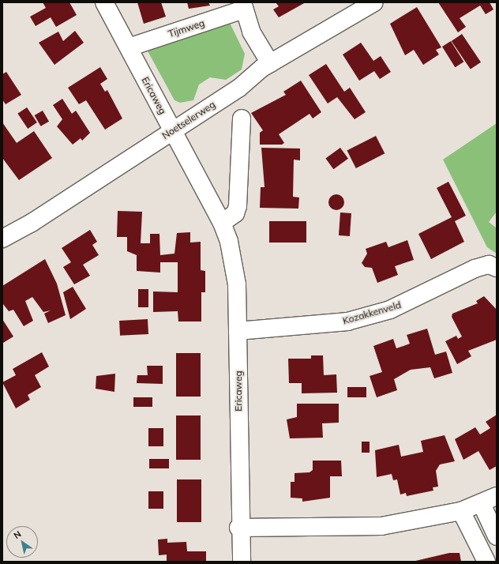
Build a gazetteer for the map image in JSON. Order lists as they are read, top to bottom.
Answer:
{
  "streets": {
    "street": [
      "Tijmweg",
      "Ericaweg",
      "Noetselerweg",
      "Kozakkenveld"
    ]
  },
  "crossings": [
    ["Tijmweg", "Ericaweg"],
    ["Ericaweg", "Noetselerweg"],
    ["Ericaweg", "Kozakkenveld"]
  ],
  "north": "top left"
}
